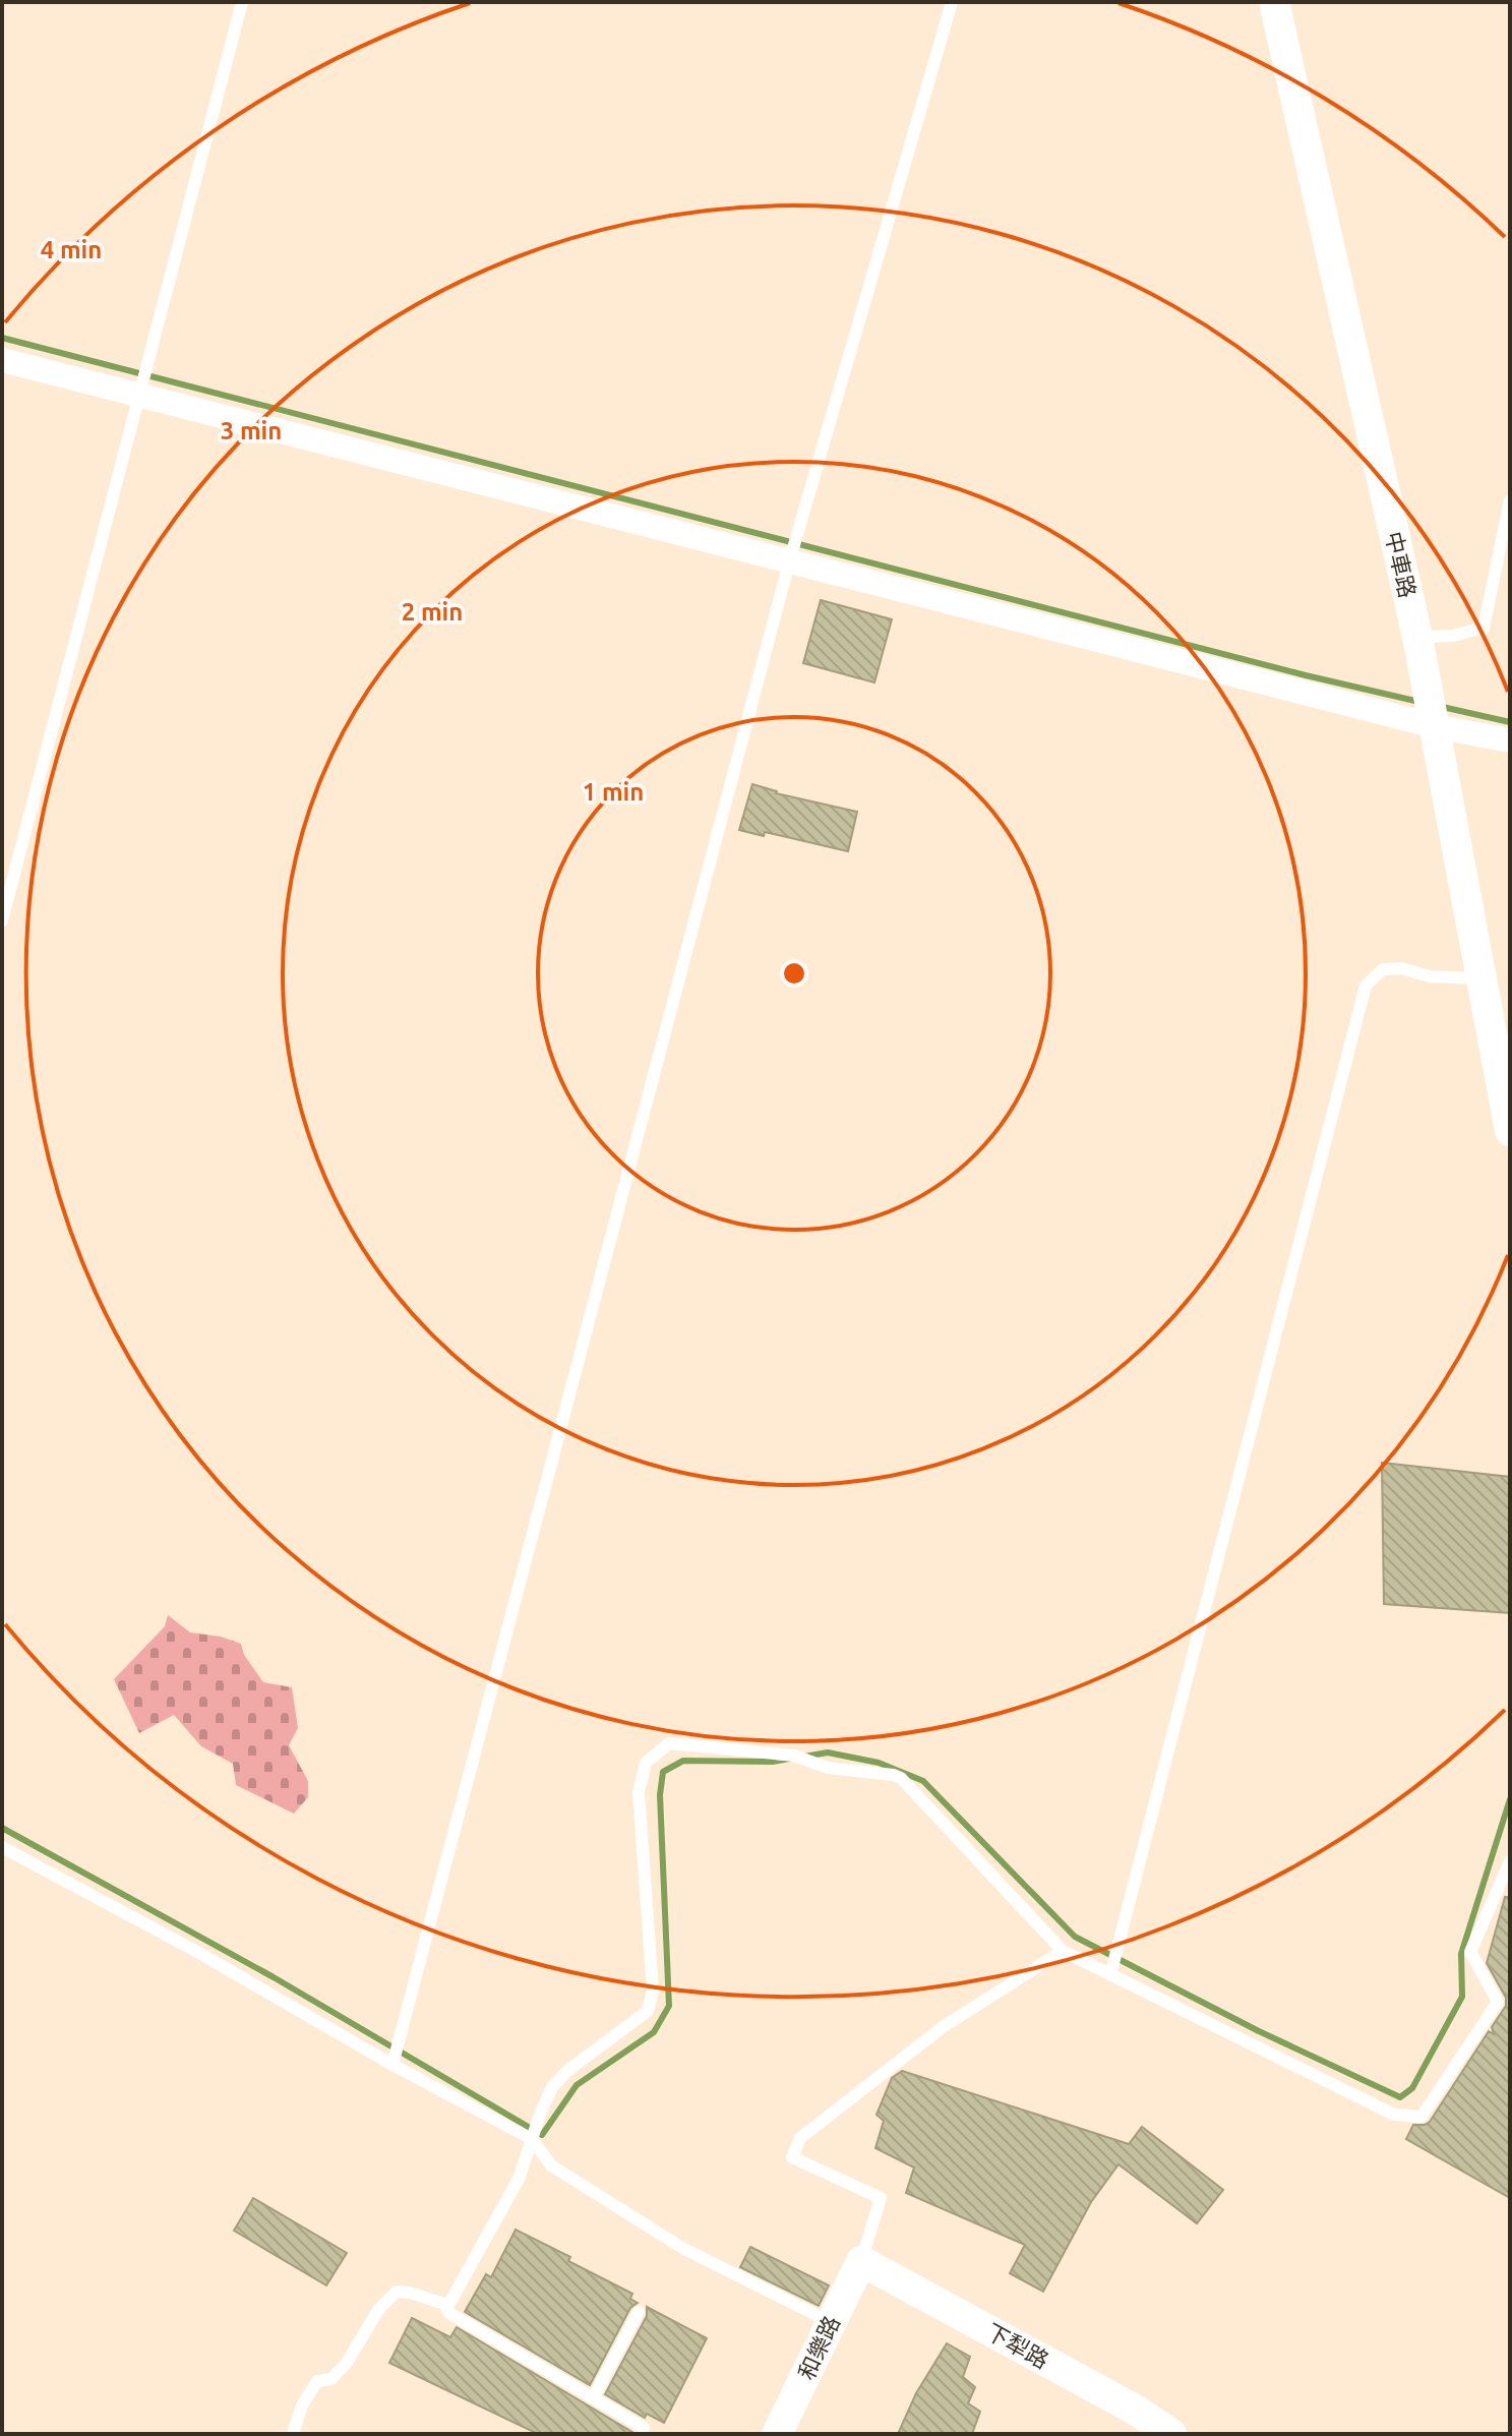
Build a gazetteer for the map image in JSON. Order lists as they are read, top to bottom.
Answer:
{
  "streets": {
    "street": ["中車路", "下犁路", "和樂路"]
  },
  "crossings": [
    ["下犁路", "和樂路"]
  ],
  "rings": [
    "4 min",
    "3 min",
    "2 min",
    "1 min"
  ]
}
